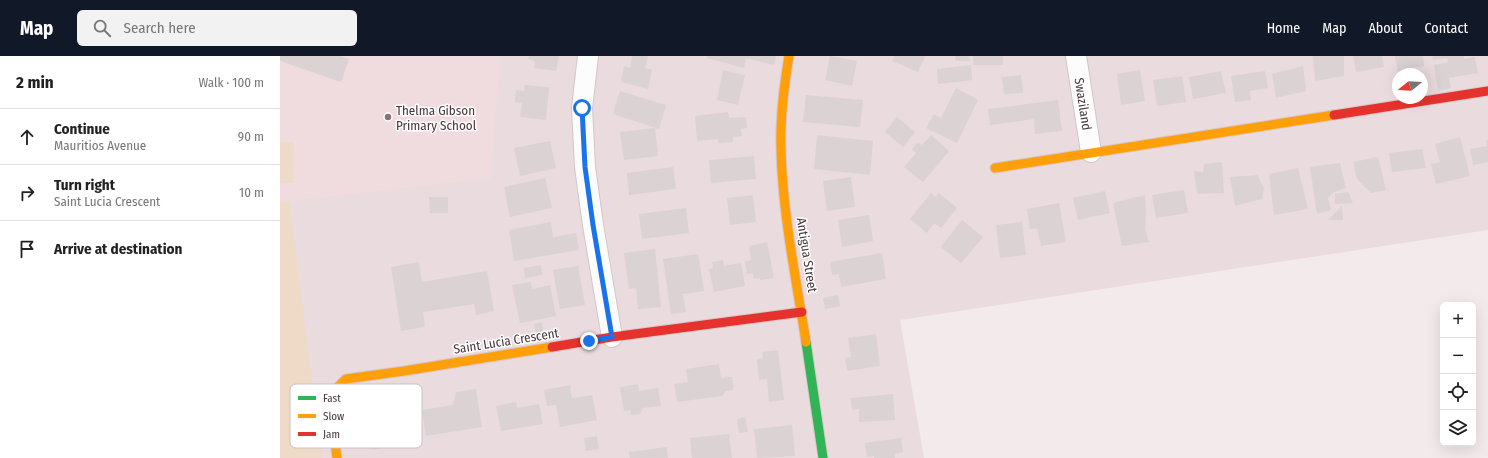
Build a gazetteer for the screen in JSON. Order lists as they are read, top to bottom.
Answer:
{
  "streets": {
    "street": ["Swaziland", "Antigua Street", "Saint Lucia Crescent"]
  },
  "crossings": [
    ["Antigua Street", "Saint Lucia Crescent"]
  ],
  "places": ["Thelma Gibson Primary School"],
  "legend": ["Fast", "Slow", "Jam"],
  "north": "left",
  "page": {
    "header": "Map",
    "search": "Search here",
    "nav": [
      "Home",
      "Map",
      "About",
      "Contact"
    ],
    "heading": ["2 min", "Walk · 100 m"],
    "list": [
      ["Continue", "Mauritios Avenue", "90 m"],
      ["Turn right", "Saint Lucia Crescent", "10 m"],
      "Arrive at destination"
    ],
    "map_buttons": ["+", "−"]
  }
}
